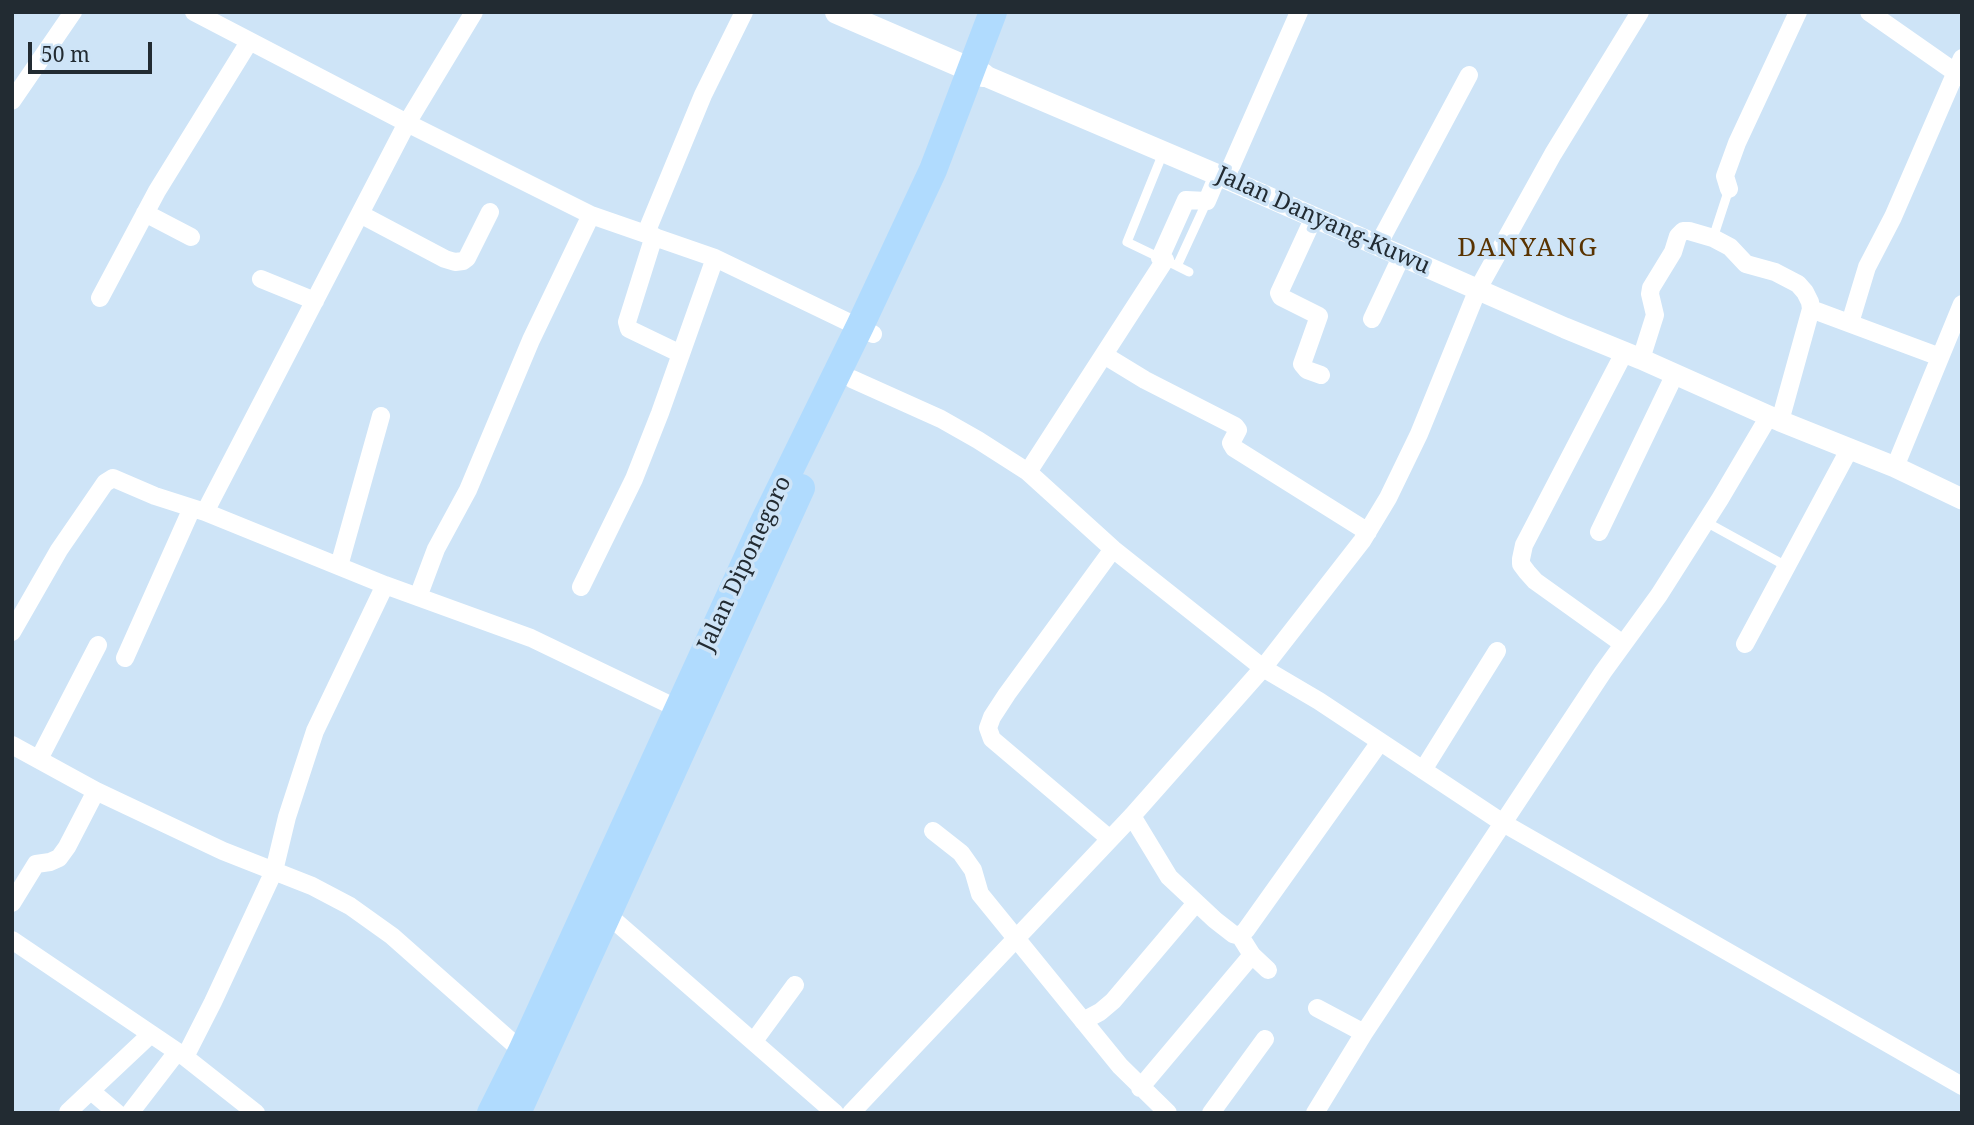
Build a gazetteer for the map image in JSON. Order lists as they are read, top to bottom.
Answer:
{
  "streets": {
    "main road": ["Jalan Danyang-Kuwu", "Jalan Diponegoro"]
  },
  "crossings": [
    ["Jalan Danyang-Kuwu", "Jalan Diponegoro"]
  ],
  "districts": ["DANYANG"],
  "scale_bar": "50 m"
}
